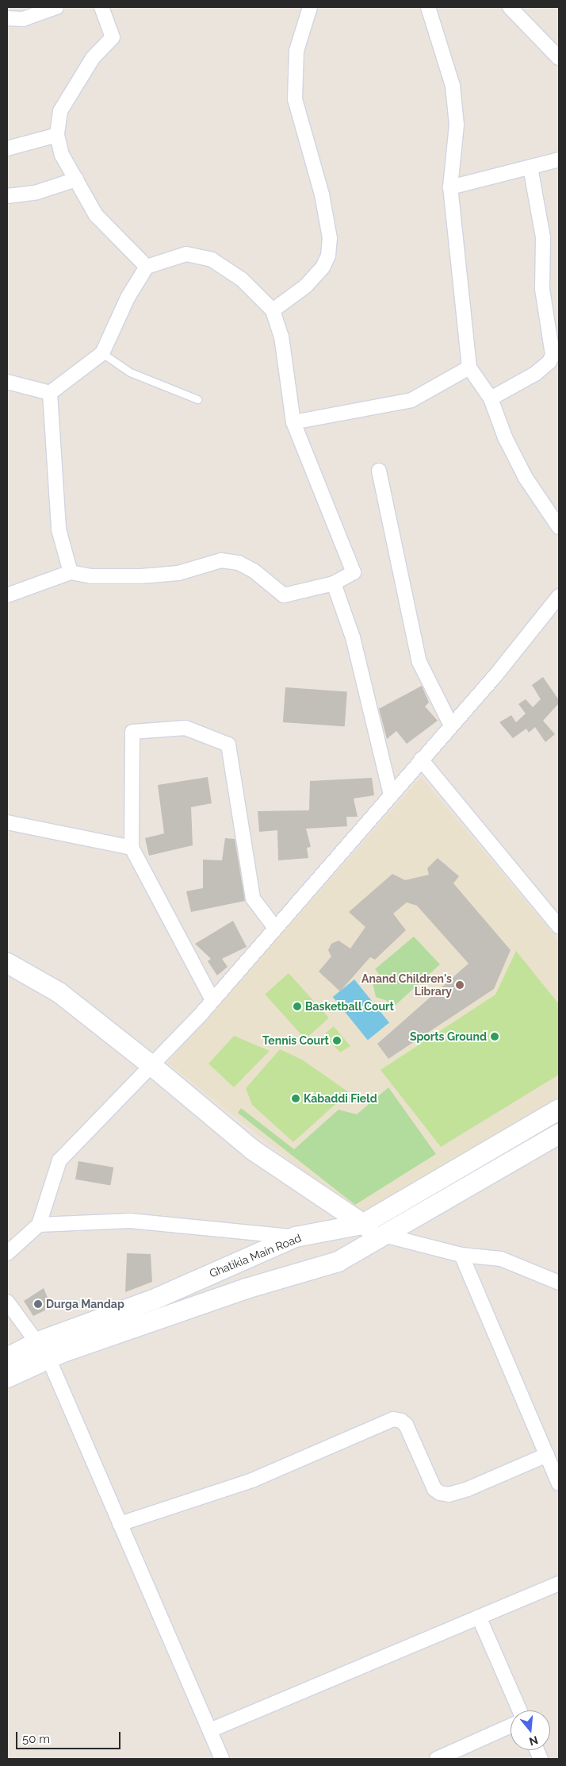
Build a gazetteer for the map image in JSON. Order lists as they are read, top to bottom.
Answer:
{
  "streets": {
    "street": ["Ghatikia Main Road"]
  },
  "places": [
    "Anand Children's Library",
    "Basketball Court",
    "Sports Ground",
    "Tennis Court",
    "Kabaddi Field",
    "Durga Mandap"
  ],
  "scale_bar": "50 m",
  "north": "bottom"
}
